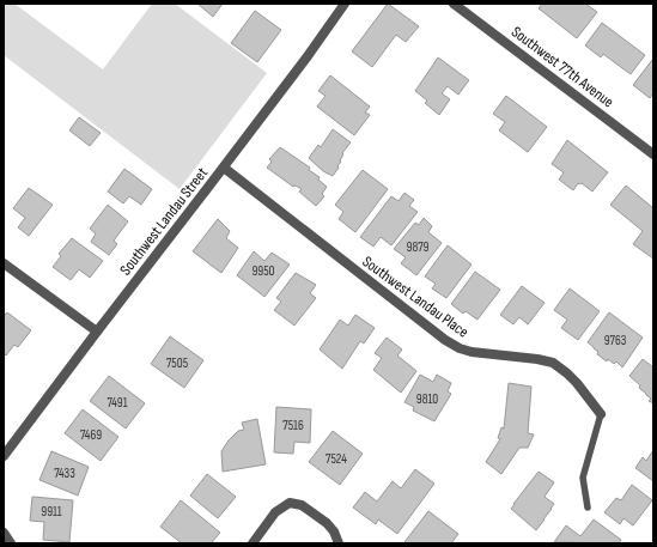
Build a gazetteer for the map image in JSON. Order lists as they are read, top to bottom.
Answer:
{
  "streets": {
    "street": ["Southwest 77th Avenue", "Southwest Landau Street", "Southwest Landau Place"]
  },
  "crossings": [
    ["Southwest Landau Street", "Southwest Landau Place"]
  ],
  "house_numbers": [
    "9879",
    "9950",
    "9763",
    "7505",
    "9810",
    "7491",
    "7516",
    "7469",
    "7524",
    "7433",
    "9911"
  ]
}
